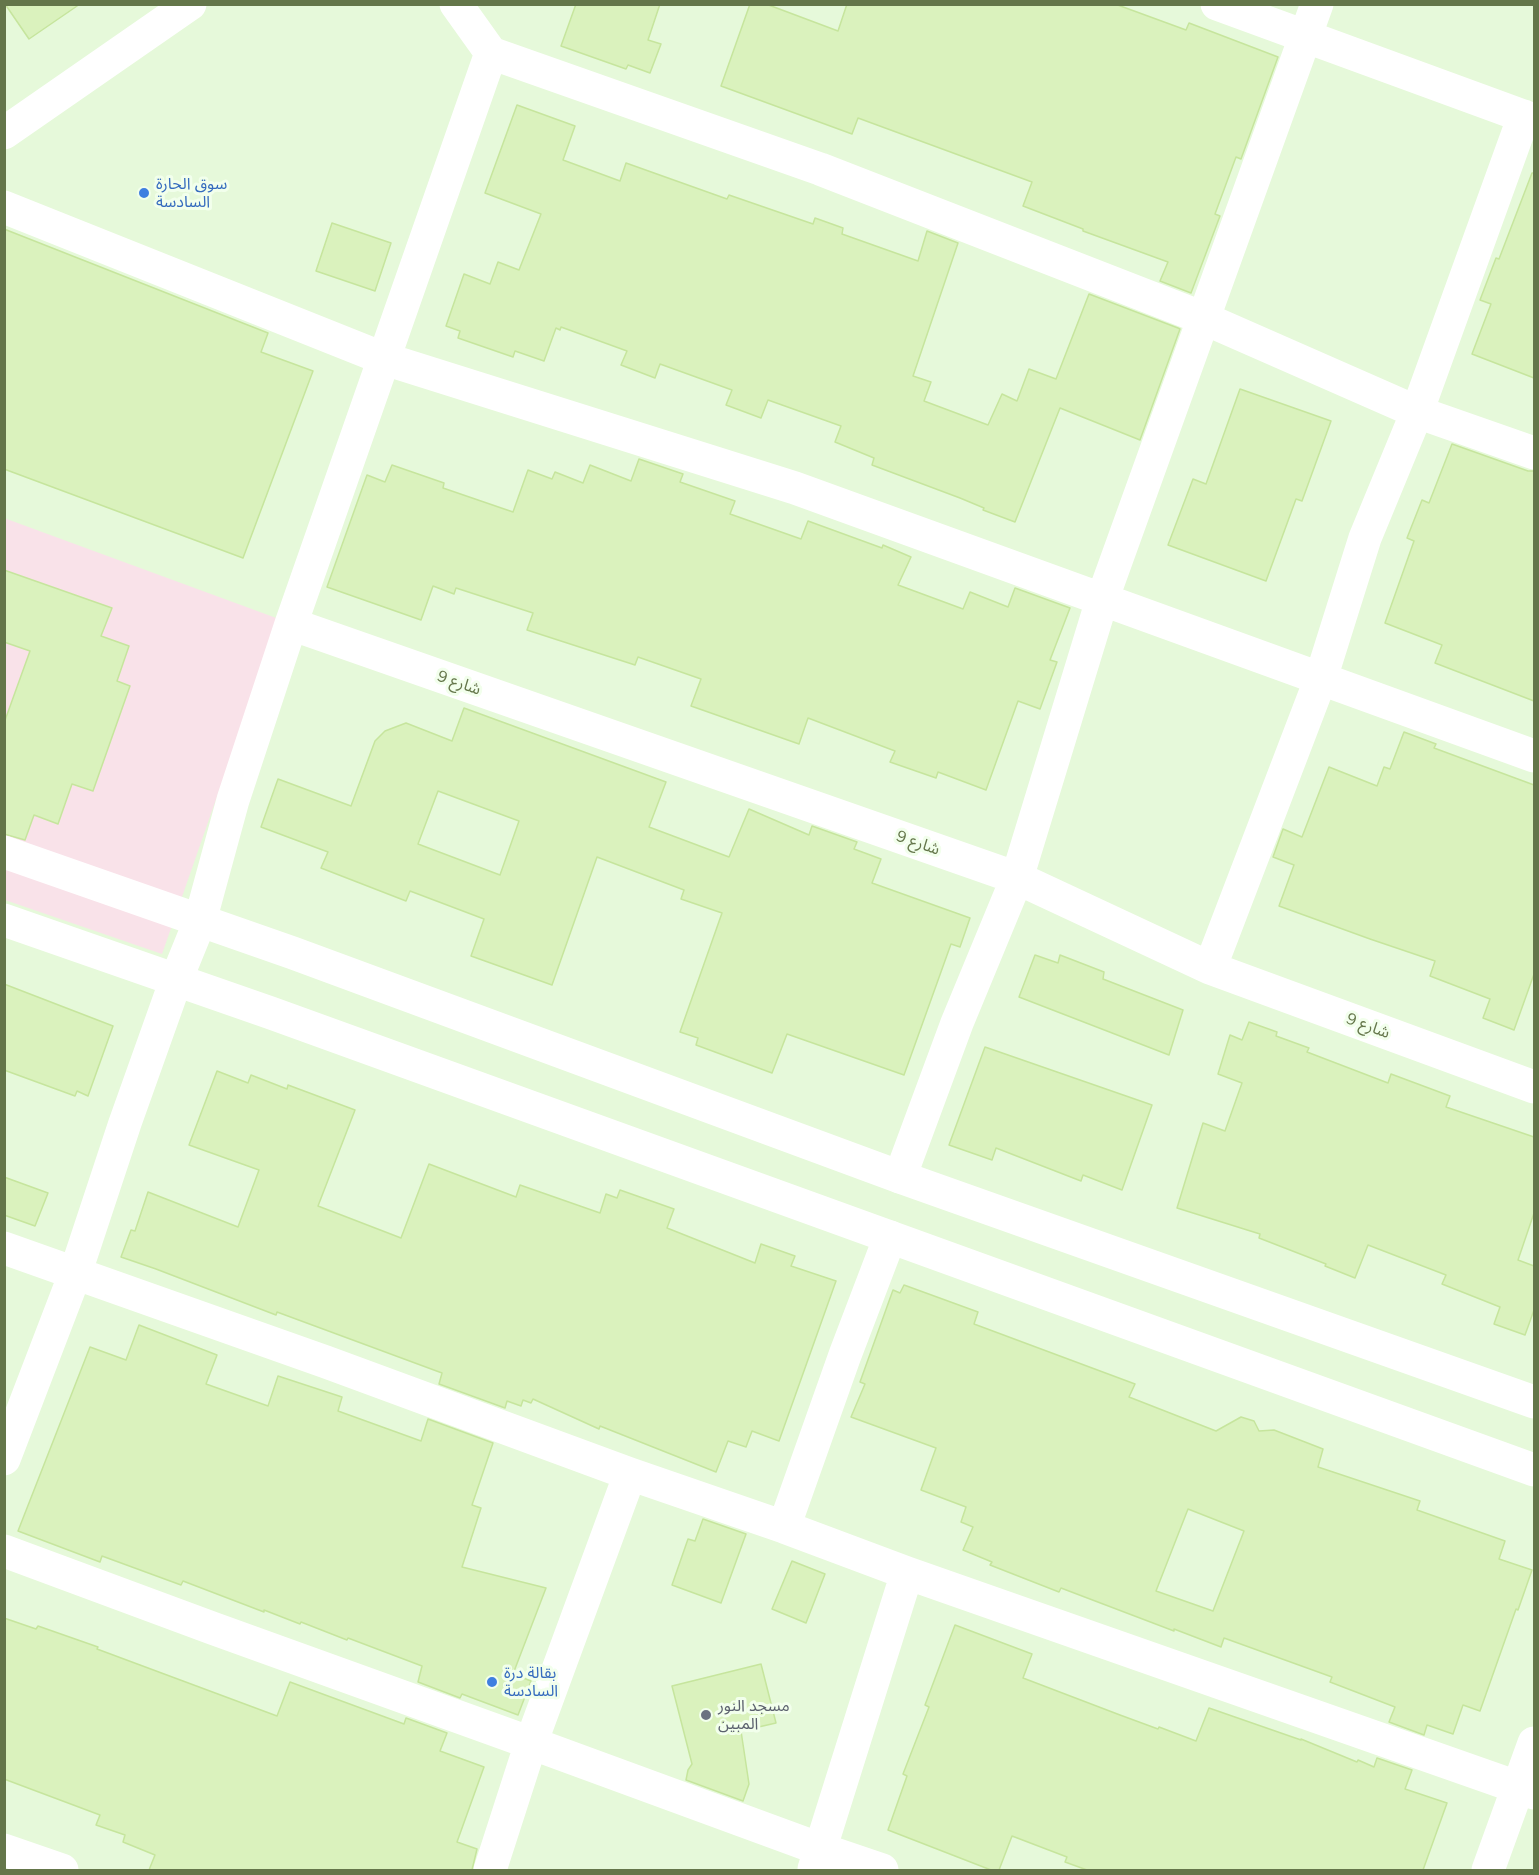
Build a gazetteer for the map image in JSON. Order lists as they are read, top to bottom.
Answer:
{
  "streets": {
    "street": ["شارع 9"]
  },
  "places": ["سوق الحارة السادسة", "بقالة درة السادسة", "مسجد النور المبين"]
}
